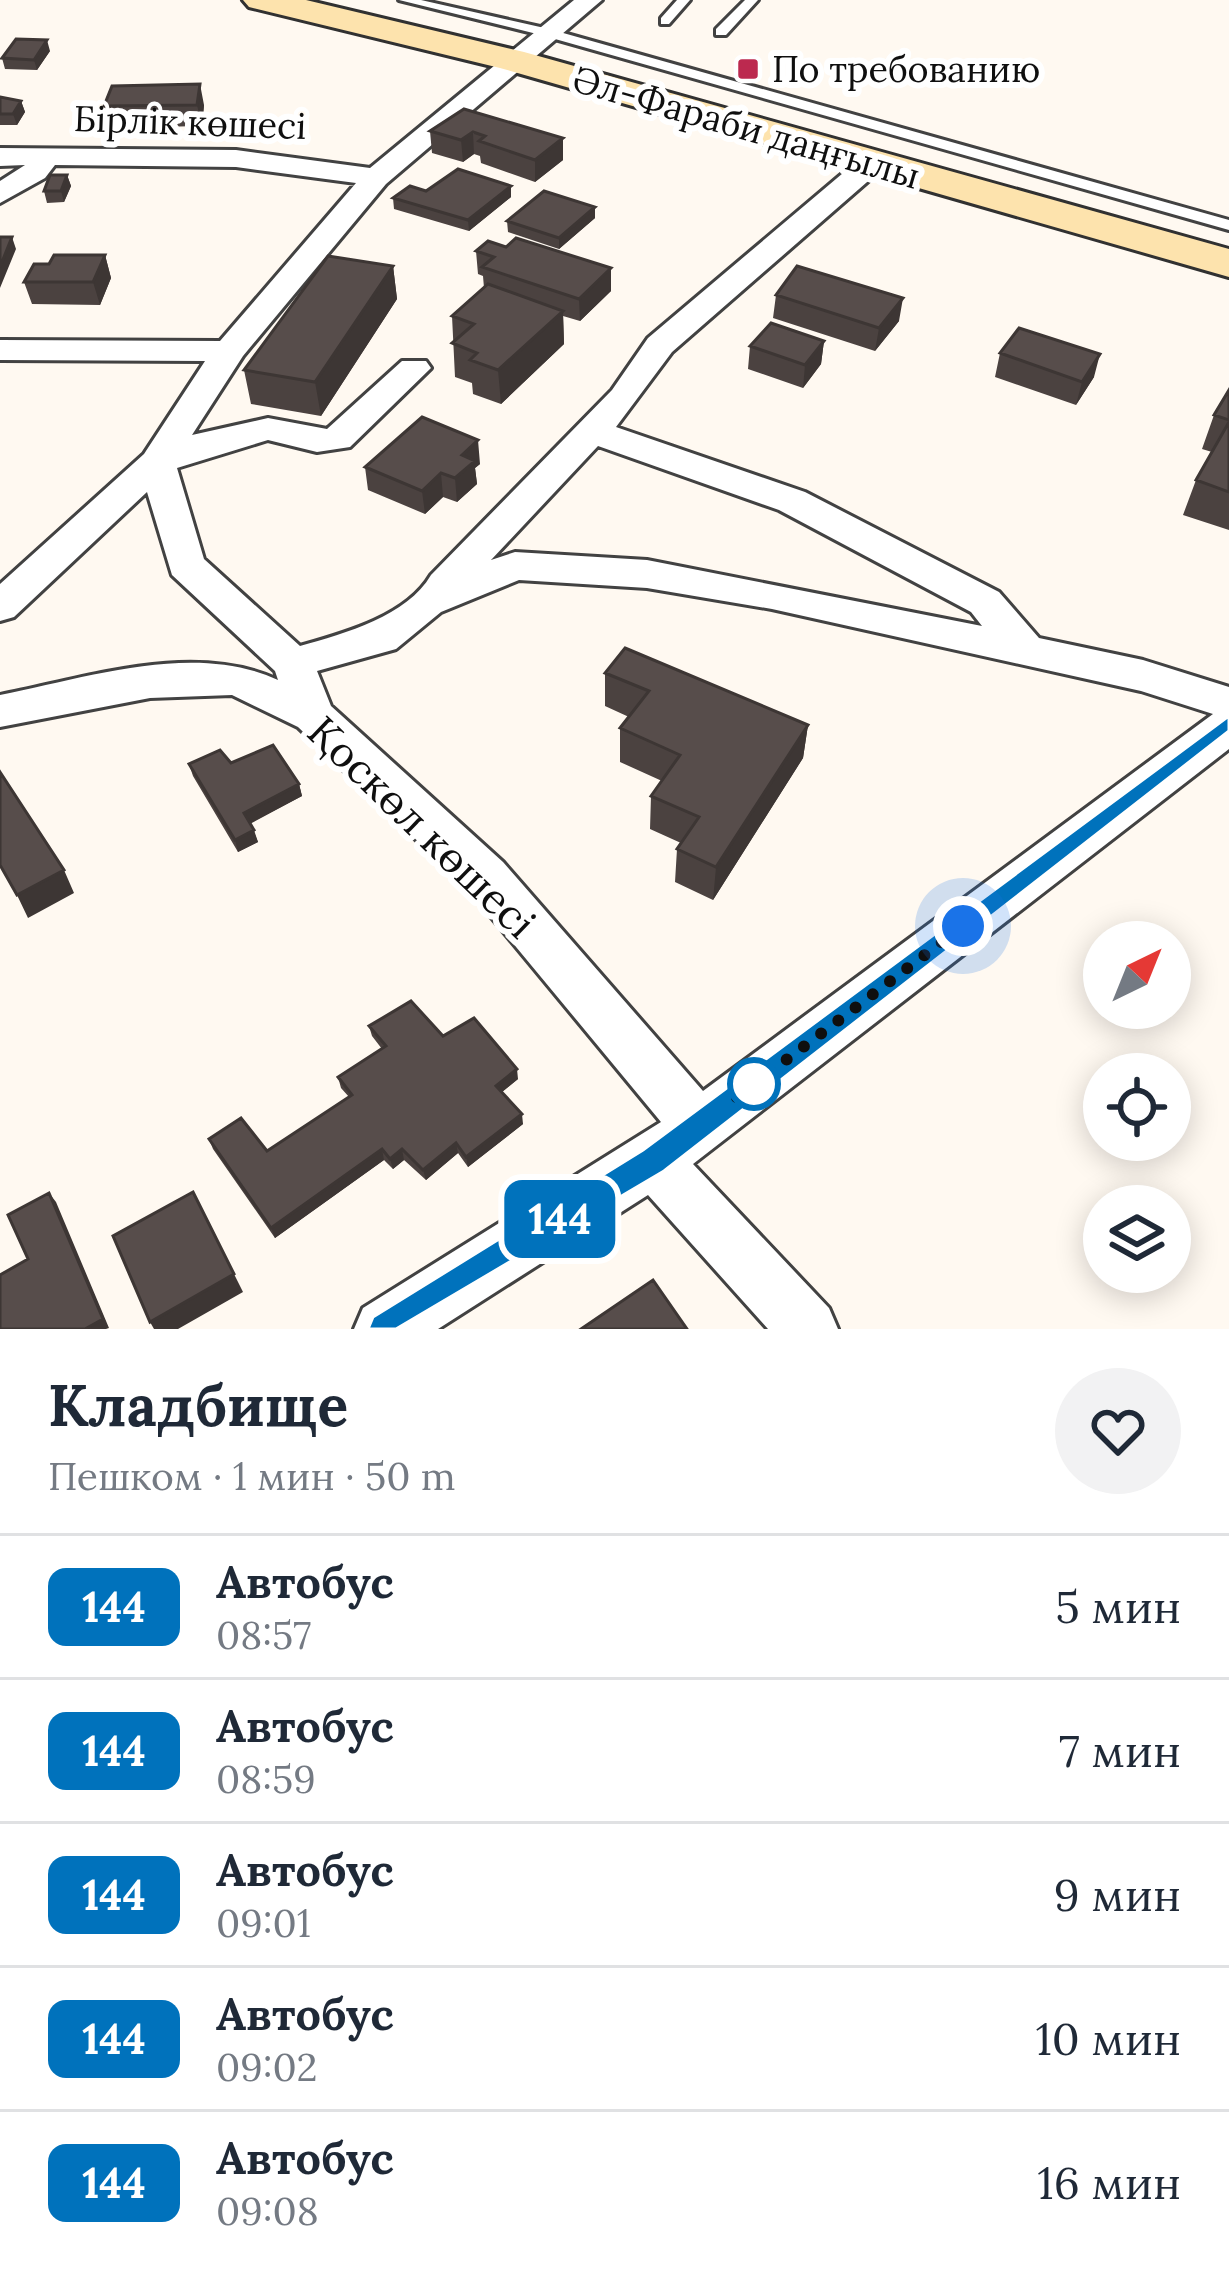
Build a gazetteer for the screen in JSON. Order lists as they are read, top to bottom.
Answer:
{
  "streets": {
    "main road": ["Әл-Фараби даңғылы"],
    "street": ["Бірлік көшесі", "Қоскөл көшесі"]
  },
  "places": {
    "transit": ["По требованию"]
  },
  "lines": ["bus line 144"],
  "north": "top right",
  "page": {
    "on_map": "144",
    "heading": ["Кладбище", "Пешком · 1 мин · 50 m"],
    "list": [
      {
        "mark": "144",
        "name": "Автобус",
        "note": "08:57",
        "value": "5 мин"
      },
      {
        "mark": "144",
        "name": "Автобус",
        "note": "08:59",
        "value": "7 мин"
      },
      {
        "mark": "144",
        "name": "Автобус",
        "note": "09:01",
        "value": "9 мин"
      },
      {
        "mark": "144",
        "name": "Автобус",
        "note": "09:02",
        "value": "10 мин"
      },
      {
        "mark": "144",
        "name": "Автобус",
        "note": "09:08",
        "value": "16 мин"
      }
    ]
  }
}
